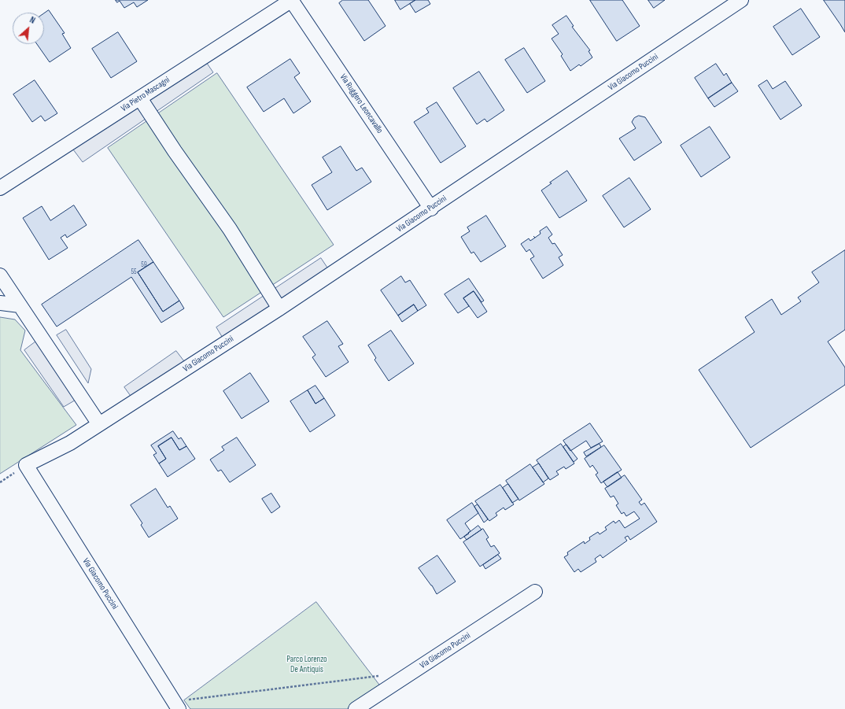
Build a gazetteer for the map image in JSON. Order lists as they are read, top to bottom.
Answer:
{
  "streets": {
    "street": ["Via Giacomo Puccini", "Via Pietro Mascagni", "Via Ruggero Leoncavallo"]
  },
  "crossings": [
    ["Via Giacomo Puccini", "Via Ruggero Leoncavallo"],
    ["Via Pietro Mascagni", "Via Ruggero Leoncavallo"]
  ],
  "parks": ["Parco Lorenzo De Antiquis"],
  "house_numbers": ["59", "55"],
  "north": "top right"
}
